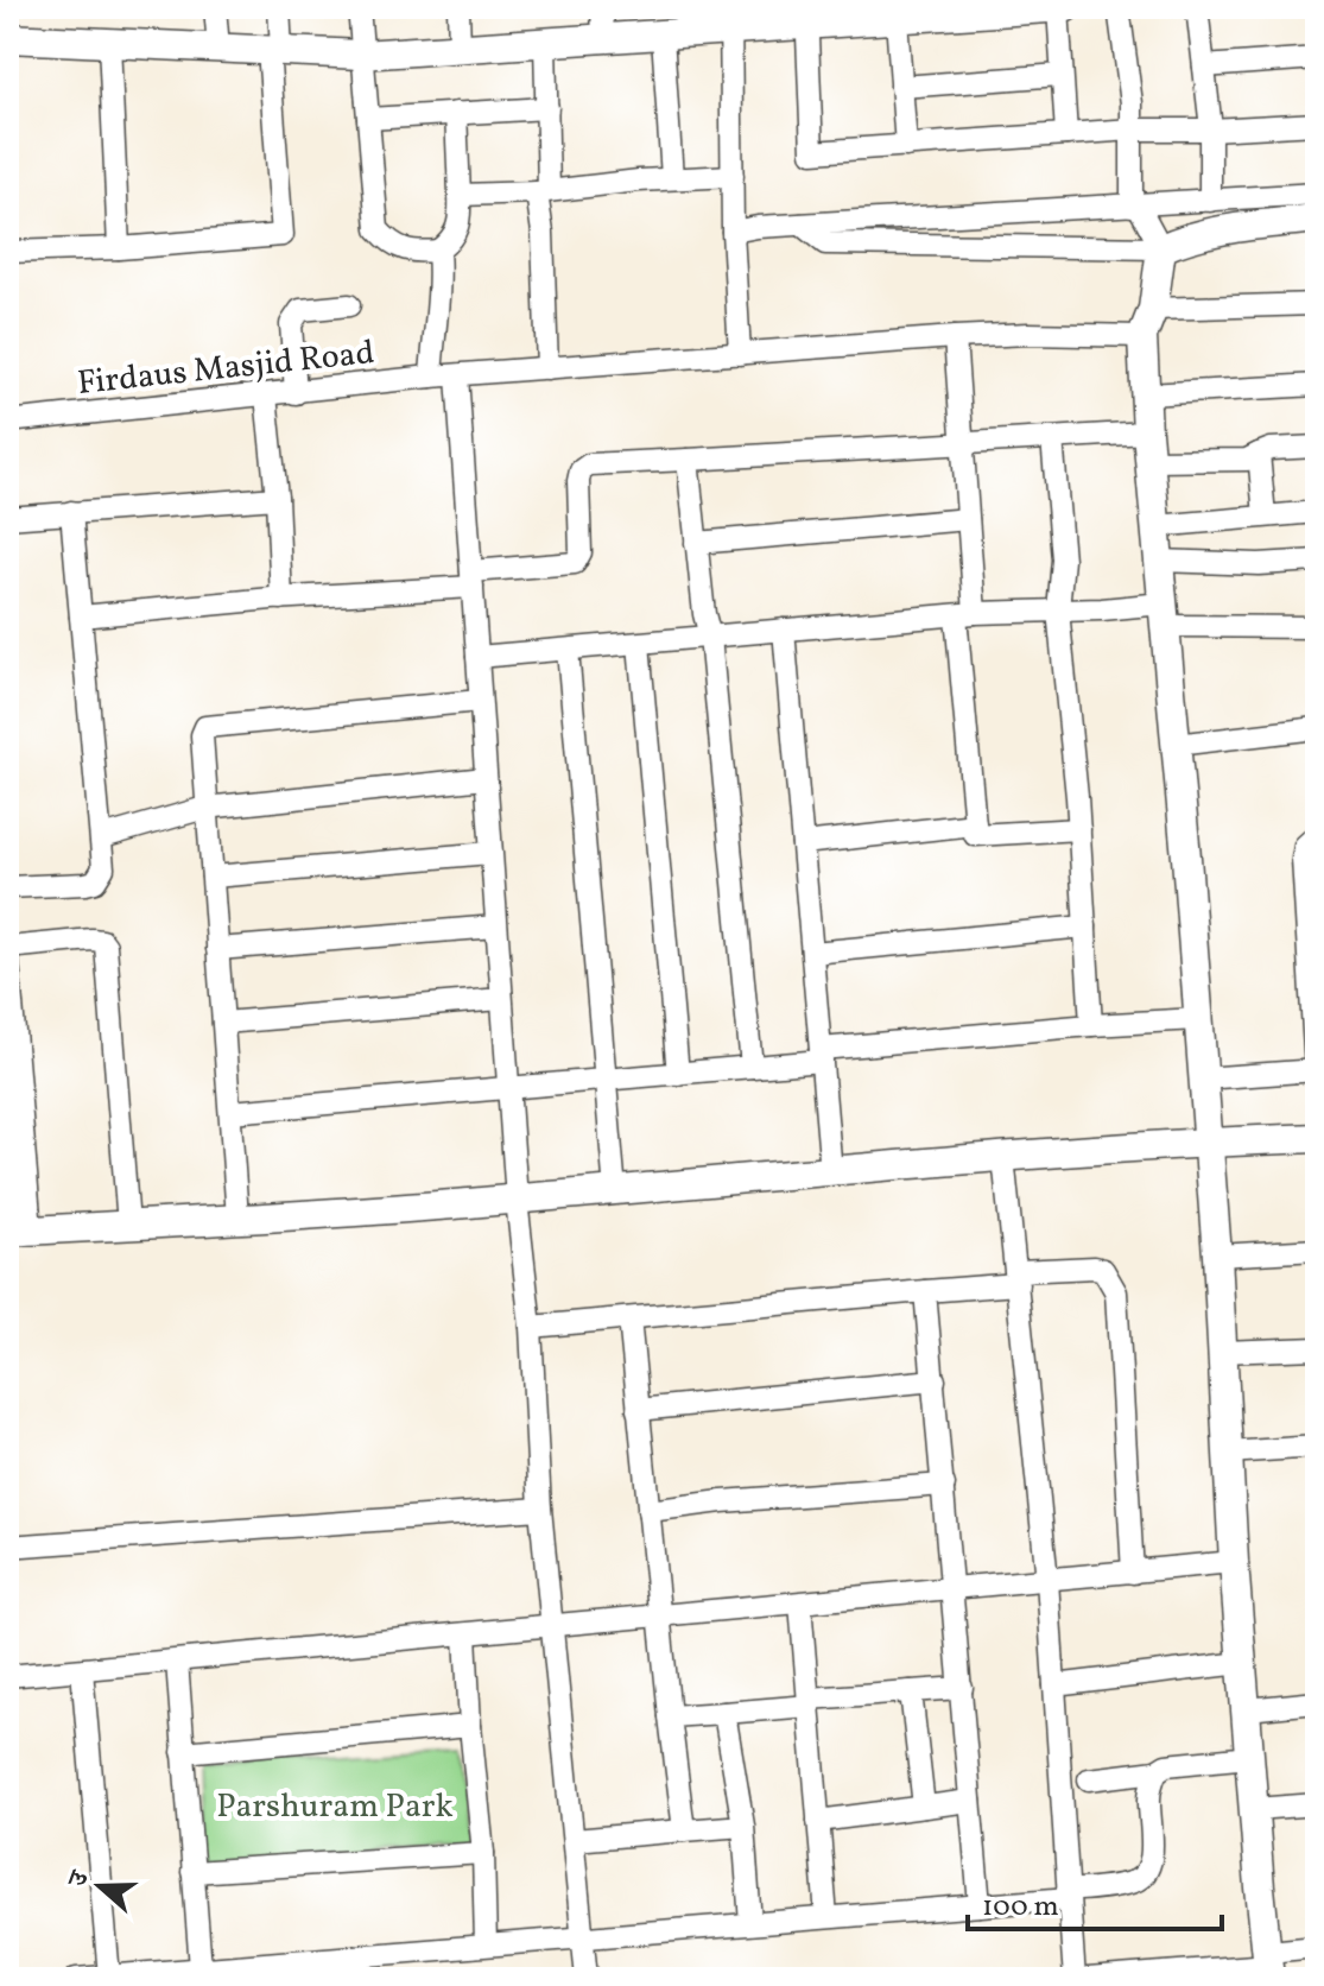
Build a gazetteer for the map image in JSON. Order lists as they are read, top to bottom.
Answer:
{
  "streets": {
    "street": ["Firdaus Masjid Road"]
  },
  "parks": ["Parshuram Park"],
  "scale_bar": "100 m",
  "north": "left"
}
